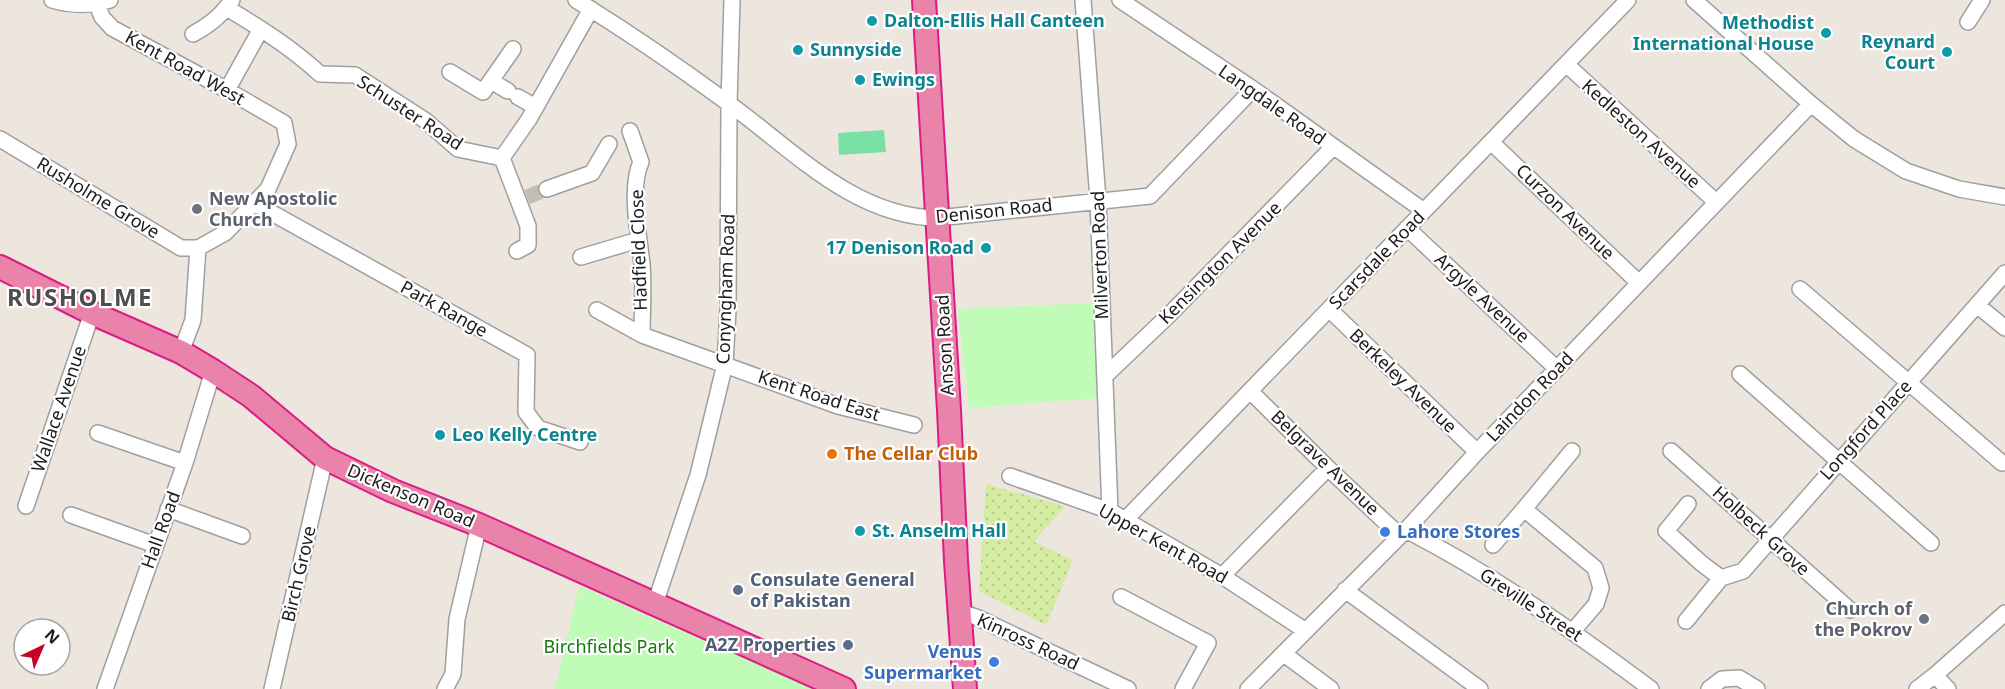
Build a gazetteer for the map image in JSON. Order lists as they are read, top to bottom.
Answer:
{
  "streets": {
    "highway": ["Anson Road", "Dickenson Road"],
    "street": [
      "Kent Road West",
      "Langdale Road",
      "Schuster Road",
      "Kedleston Avenue",
      "Rusholme Grove",
      "Denison Road",
      "Curzon Avenue",
      "Hadfield Close",
      "Milverton Road",
      "Scarsdale Road",
      "Kensington Avenue",
      "Conyngham Road",
      "Argyle Avenue",
      "Park Range",
      "Berkeley Avenue",
      "Kent Road East",
      "Laindon Road",
      "Wallace Avenue",
      "Longford Place",
      "Belgrave Avenue",
      "Hall Road",
      "Holbeck Grove",
      "Upper Kent Road",
      "Birch Grove",
      "Greville Street",
      "Kinross Road"
    ]
  },
  "crossings": [
    ["Kent Road West", "Park Range"],
    ["Langdale Road", "Denison Road"],
    ["Langdale Road", "Scarsdale Road"],
    ["Langdale Road", "Kensington Avenue"],
    ["Kedleston Avenue", "Scarsdale Road"],
    ["Kedleston Avenue", "Laindon Road"],
    ["Denison Road", "Milverton Road"],
    ["Denison Road", "Conyngham Road"],
    ["Denison Road", "Anson Road"],
    ["Curzon Avenue", "Scarsdale Road"],
    ["Curzon Avenue", "Laindon Road"],
    ["Milverton Road", "Kensington Avenue"],
    ["Milverton Road", "Upper Kent Road"],
    ["Scarsdale Road", "Argyle Avenue"],
    ["Scarsdale Road", "Berkeley Avenue"],
    ["Scarsdale Road", "Belgrave Avenue"],
    ["Scarsdale Road", "Upper Kent Road"],
    ["Conyngham Road", "Kent Road East"],
    ["Conyngham Road", "Dickenson Road"],
    ["Argyle Avenue", "Laindon Road"],
    ["Anson Road", "Kinross Road"],
    ["Berkeley Avenue", "Laindon Road"],
    ["Laindon Road", "Belgrave Avenue"],
    ["Laindon Road", "Upper Kent Road"],
    ["Laindon Road", "Greville Street"],
    ["Wallace Avenue", "Dickenson Road"],
    ["Longford Place", "Holbeck Grove"],
    ["Belgrave Avenue", "Greville Street"],
    ["Dickenson Road", "Hall Road"],
    ["Dickenson Road", "Birch Grove"]
  ],
  "districts": ["RUSHOLME"],
  "parks": ["Birchfields Park"],
  "places": [
    "Dalton-Ellis Hall Canteen",
    "Methodist International House",
    "Sunnyside",
    "Reynard Court",
    "Ewings",
    "New Apostolic Church",
    "17 Denison Road",
    "Leo Kelly Centre",
    "The Cellar Club",
    "St. Anselm Hall",
    "Lahore Stores",
    "Consulate General of Pakistan",
    "Church of the Pokrov",
    "A2Z Properties",
    "Venus Supermarket"
  ],
  "north": "top right"
}
